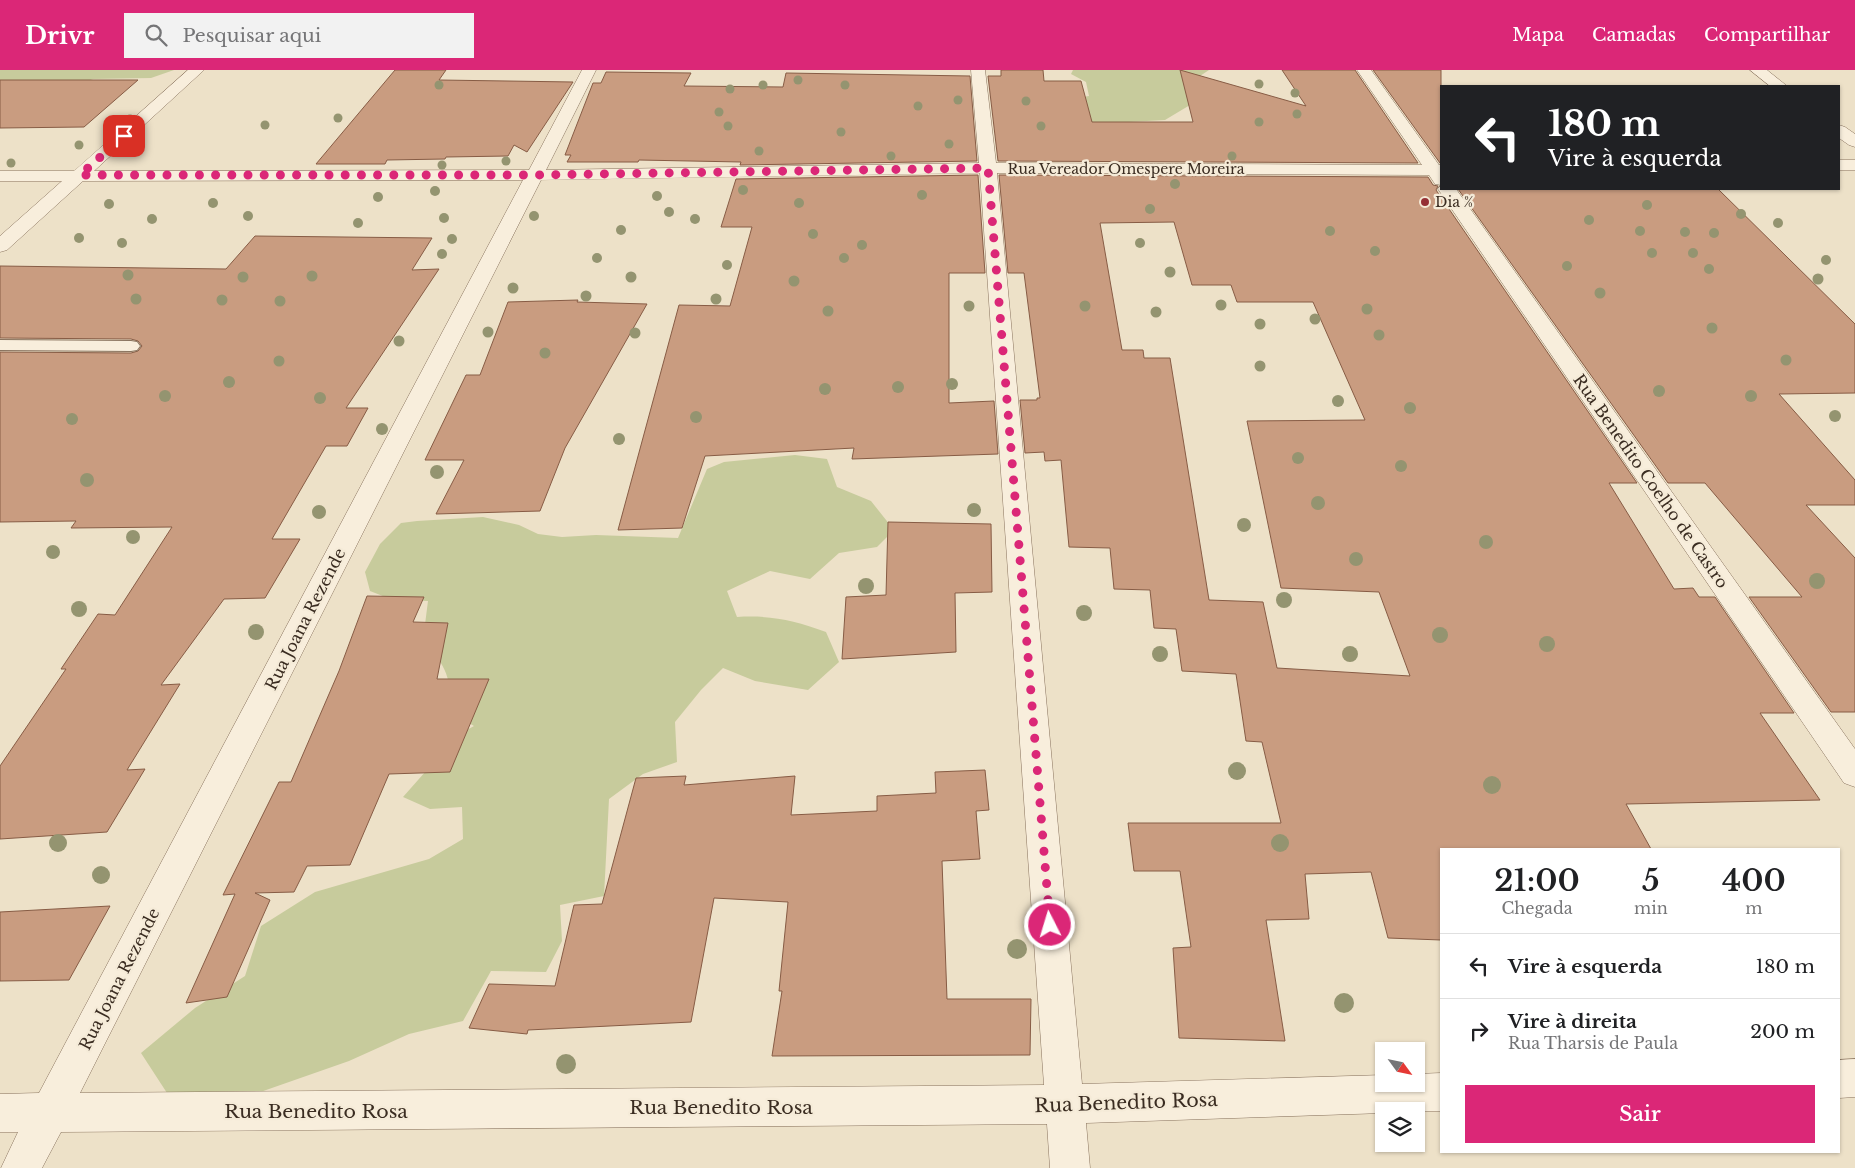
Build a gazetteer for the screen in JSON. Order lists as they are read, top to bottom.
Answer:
{
  "streets": {
    "street": [
      "Rua Vereador Omespere Moreira",
      "Rua Benedito Coelho de Castro",
      "Rua Joana Rezende",
      "Rua Benedito Rosa"
    ]
  },
  "crossings": [
    ["Rua Vereador Omespere Moreira", "Rua Joana Rezende"],
    ["Rua Joana Rezende", "Rua Benedito Rosa"]
  ],
  "places": ["Dia %"],
  "north": "bottom right",
  "page": {
    "header": "Drivr",
    "search": "Pesquisar aqui",
    "nav": ["Mapa", "Camadas", "Compartilhar"],
    "turn": ["180 m", "Vire à esquerda"],
    "eta": [
      "21:00",
      "Chegada",
      "5",
      "min",
      "400",
      "m"
    ],
    "list": [
      {
        "name": "Vire à esquerda",
        "value": "180 m"
      },
      {
        "name": "Vire à direita",
        "note": "Rua Tharsis de Paula",
        "value": "200 m"
      }
    ],
    "buttons": "Sair"
  }
}
